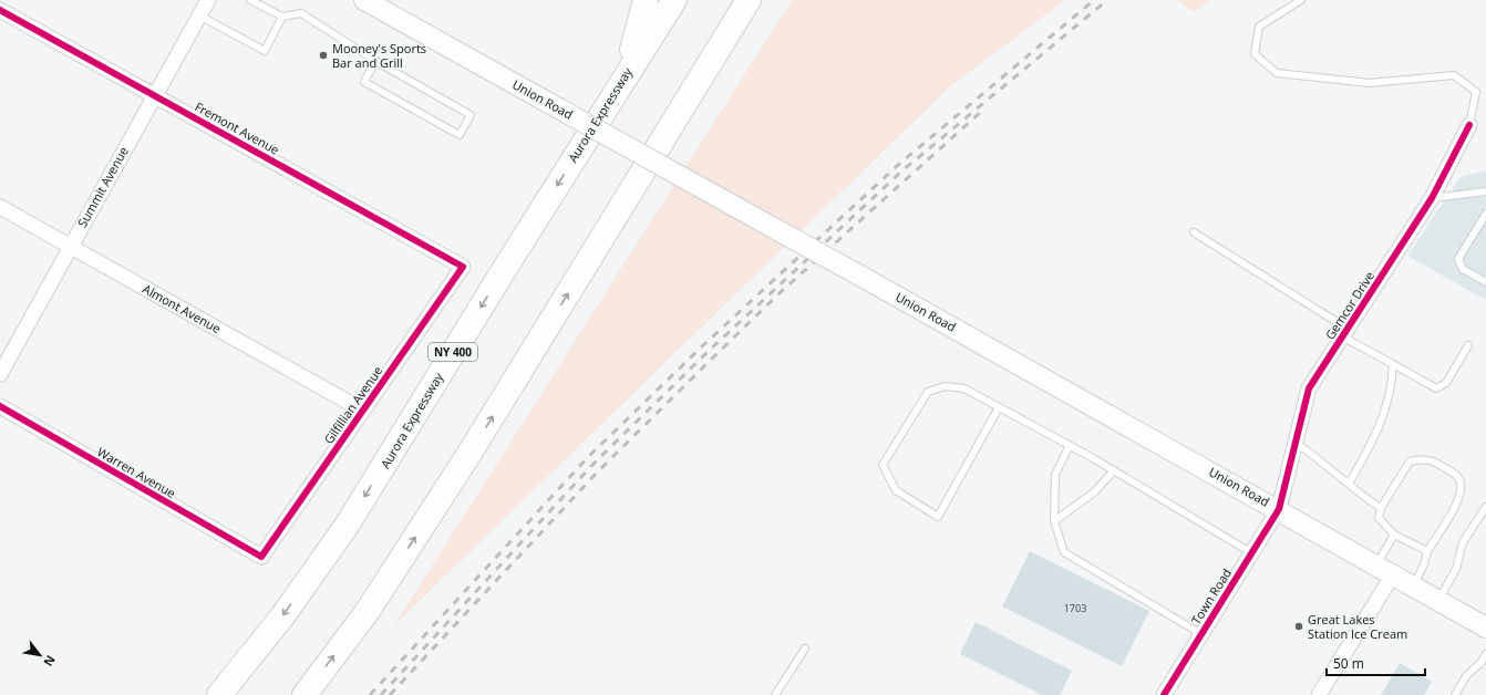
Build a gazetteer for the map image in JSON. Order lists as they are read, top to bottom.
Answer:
{
  "streets": {
    "highway": ["Aurora Expressway", "NY 400"],
    "main road": ["Union Road"],
    "street": [
      "Fremont Avenue",
      "Summit Avenue",
      "Gemcor Drive",
      "Almont Avenue",
      "Gilfillian Avenue",
      "Warren Avenue",
      "Town Road"
    ]
  },
  "crossings": [
    ["Union Road", "Gemcor Drive"],
    ["Union Road", "Town Road"],
    ["Fremont Avenue", "Summit Avenue"],
    ["Fremont Avenue", "Gilfillian Avenue"],
    ["Summit Avenue", "Almont Avenue"],
    ["Gemcor Drive", "Town Road"],
    ["Almont Avenue", "Gilfillian Avenue"],
    ["Gilfillian Avenue", "Warren Avenue"]
  ],
  "places": ["Mooney's Sports Bar and Grill", "Great Lakes Station Ice Cream"],
  "house_numbers": ["1703"],
  "scale_bar": "50 m",
  "north": "bottom right"
}
